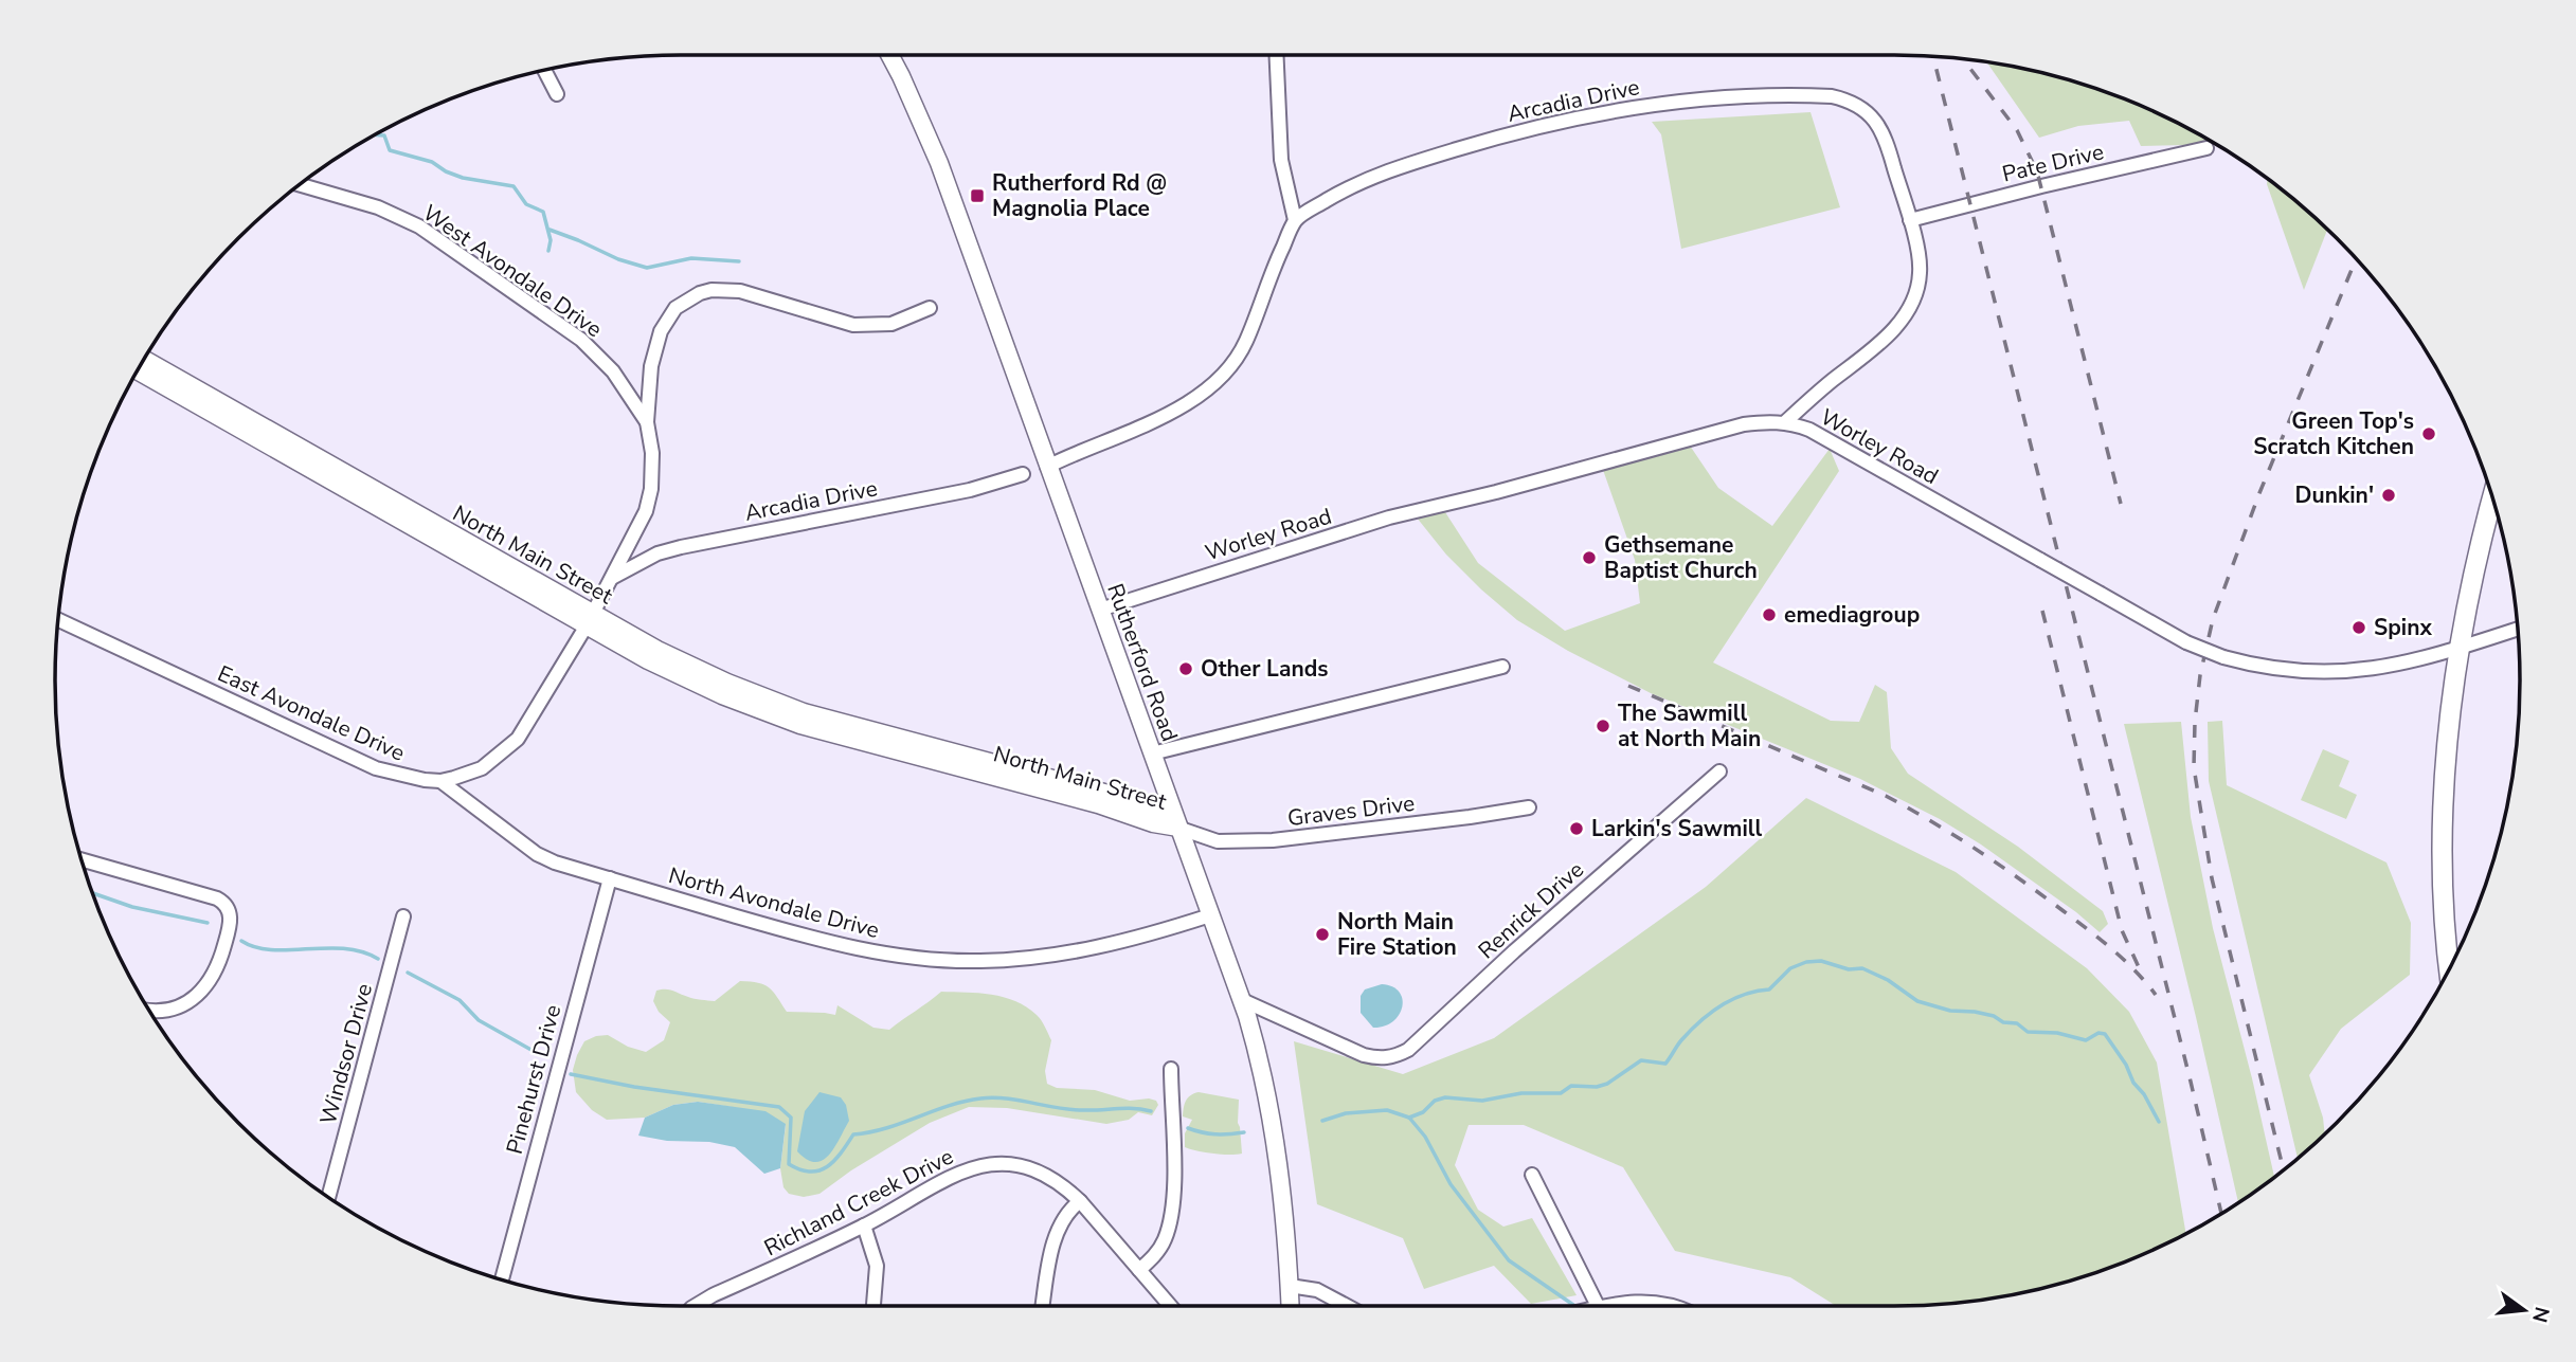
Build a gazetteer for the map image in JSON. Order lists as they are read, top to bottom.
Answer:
{
  "streets": {
    "street": [
      "Arcadia Drive",
      "Pate Drive",
      "West Avondale Drive",
      "Worley Road",
      "North Main Street",
      "Rutherford Road",
      "East Avondale Drive",
      "Graves Drive",
      "North Avondale Drive",
      "Renrick Drive",
      "Windsor Drive",
      "Pinehurst Drive",
      "Richland Creek Drive"
    ]
  },
  "crossings": [
    ["Arcadia Drive", "Pate Drive"],
    ["Arcadia Drive", "West Avondale Drive"],
    ["Arcadia Drive", "Worley Road"],
    ["West Avondale Drive", "North Main Street"],
    ["West Avondale Drive", "East Avondale Drive"],
    ["Worley Road", "Rutherford Road"],
    ["North Main Street", "Rutherford Road"],
    ["North Main Street", "East Avondale Drive"],
    ["North Main Street", "Graves Drive"],
    ["Rutherford Road", "Graves Drive"],
    ["Rutherford Road", "North Avondale Drive"],
    ["Rutherford Road", "Renrick Drive"],
    ["East Avondale Drive", "North Avondale Drive"],
    ["North Avondale Drive", "Pinehurst Drive"]
  ],
  "places": {
    "transit": ["Rutherford Rd @ Magnolia Place"],
    "other": [
      "Green Top's Scratch Kitchen",
      "Dunkin'",
      "Gethsemane Baptist Church",
      "emediagroup",
      "Spinx",
      "Other Lands",
      "The Sawmill at North Main",
      "Larkin's Sawmill",
      "North Main Fire Station"
    ]
  },
  "north": "right"
}
